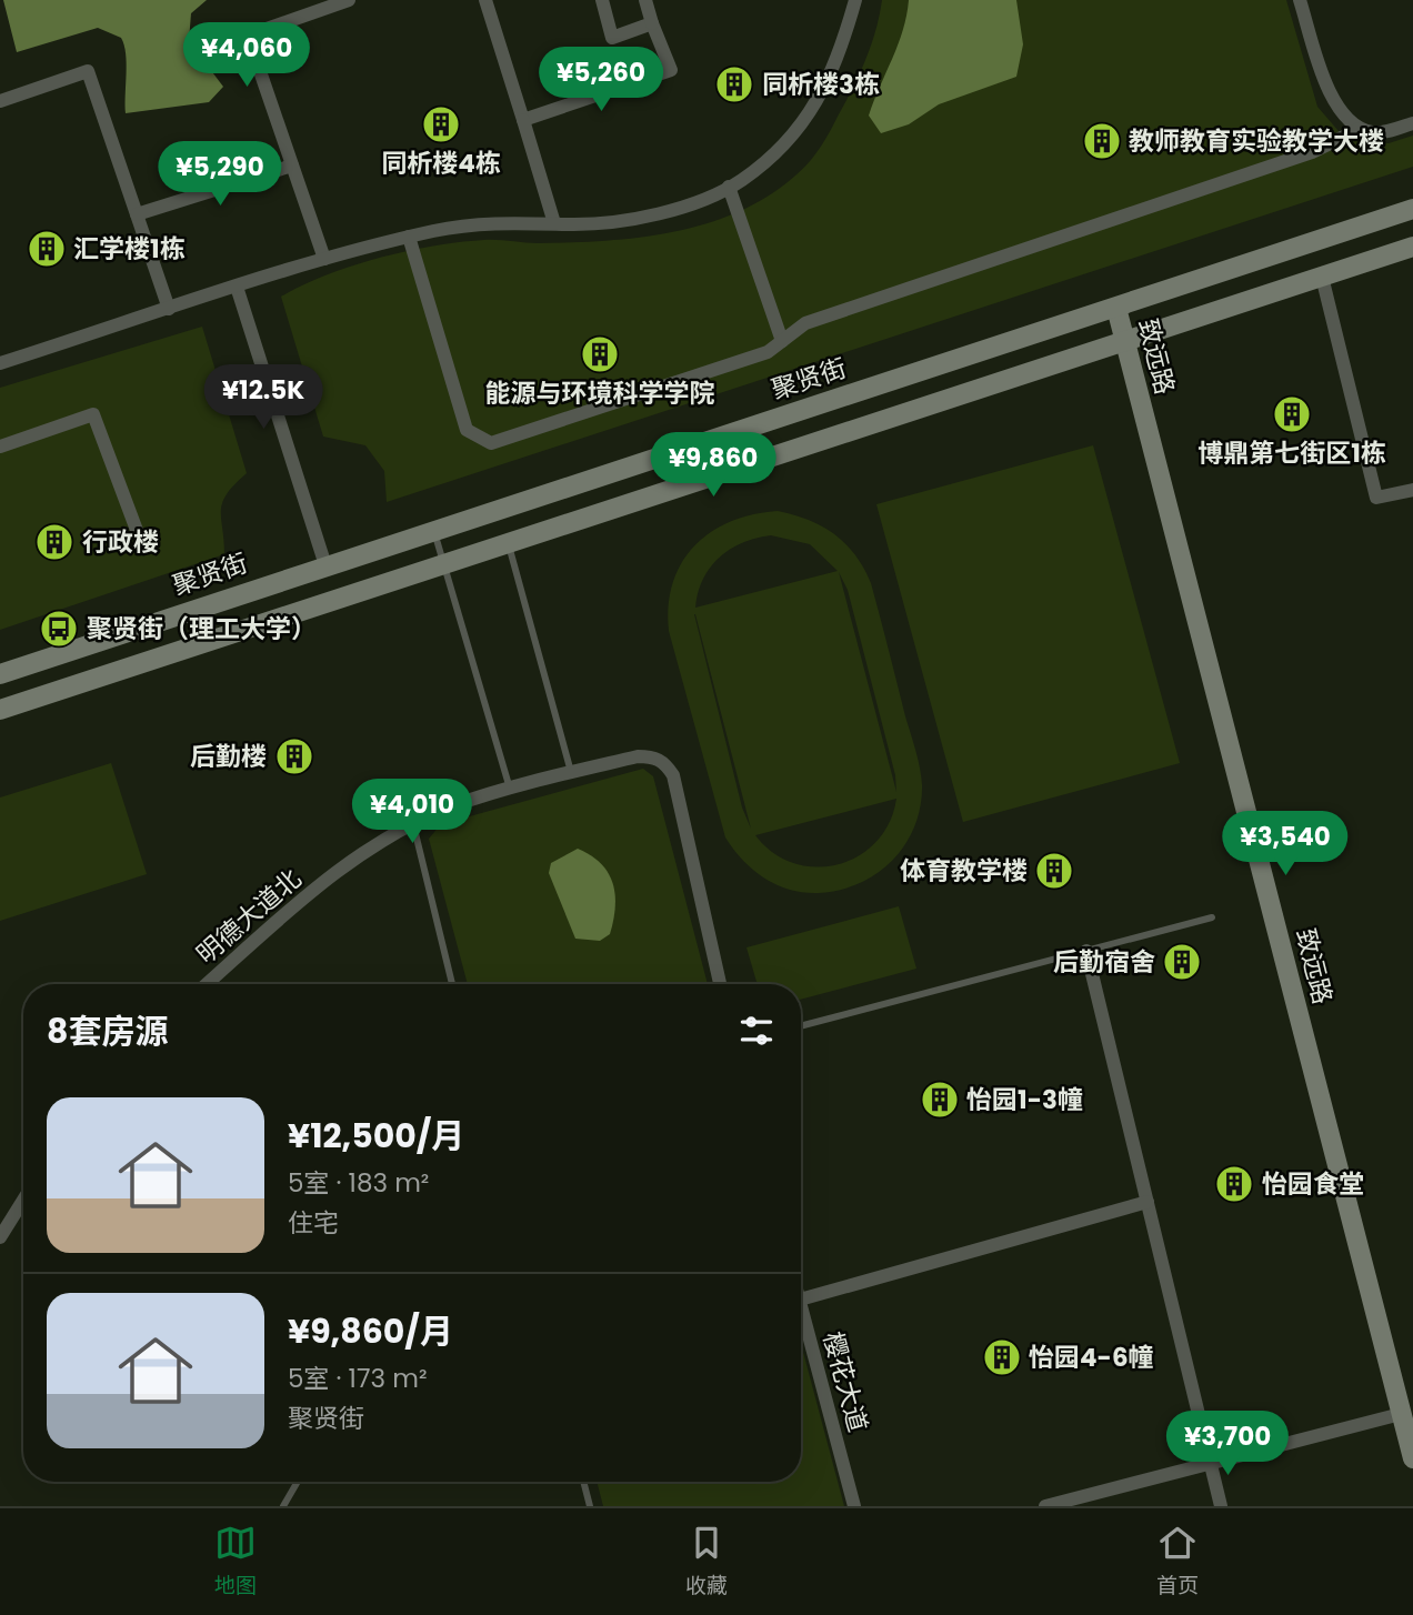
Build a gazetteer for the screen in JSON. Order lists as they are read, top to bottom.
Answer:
{
  "streets": {
    "main road": ["致远路", "聚贤街"],
    "street": ["明德大道北", "樱花大道"]
  },
  "crossings": [
    ["致远路", "聚贤街"]
  ],
  "places": {
    "building": [
      "同析楼3栋",
      "同析楼4栋",
      "教师教育实验教学大楼",
      "汇学楼1栋",
      "能源与环境科学学院",
      "博鼎第七街区1栋",
      "行政楼",
      "后勤楼",
      "体育教学楼",
      "后勤宿舍",
      "怡园1-3幢",
      "怡园食堂",
      "怡园4-6幢"
    ],
    "bus stop": ["聚贤街（理工大学）"]
  },
  "page": {
    "price": [
      "¥4,060",
      "¥5,260",
      "¥5,290",
      "¥12.5K",
      "¥9,860",
      "¥4,010",
      "¥3,540",
      "¥3,700"
    ],
    "heading": "8套房源",
    "list": [
      {
        "name": "¥12,500/月",
        "note": "5室 · 183 m² · 住宅"
      },
      {
        "name": "¥9,860/月",
        "note": "5室 · 173 m² · 聚贤街"
      }
    ],
    "tabs": ["地图", "收藏", "首页"]
  }
}
